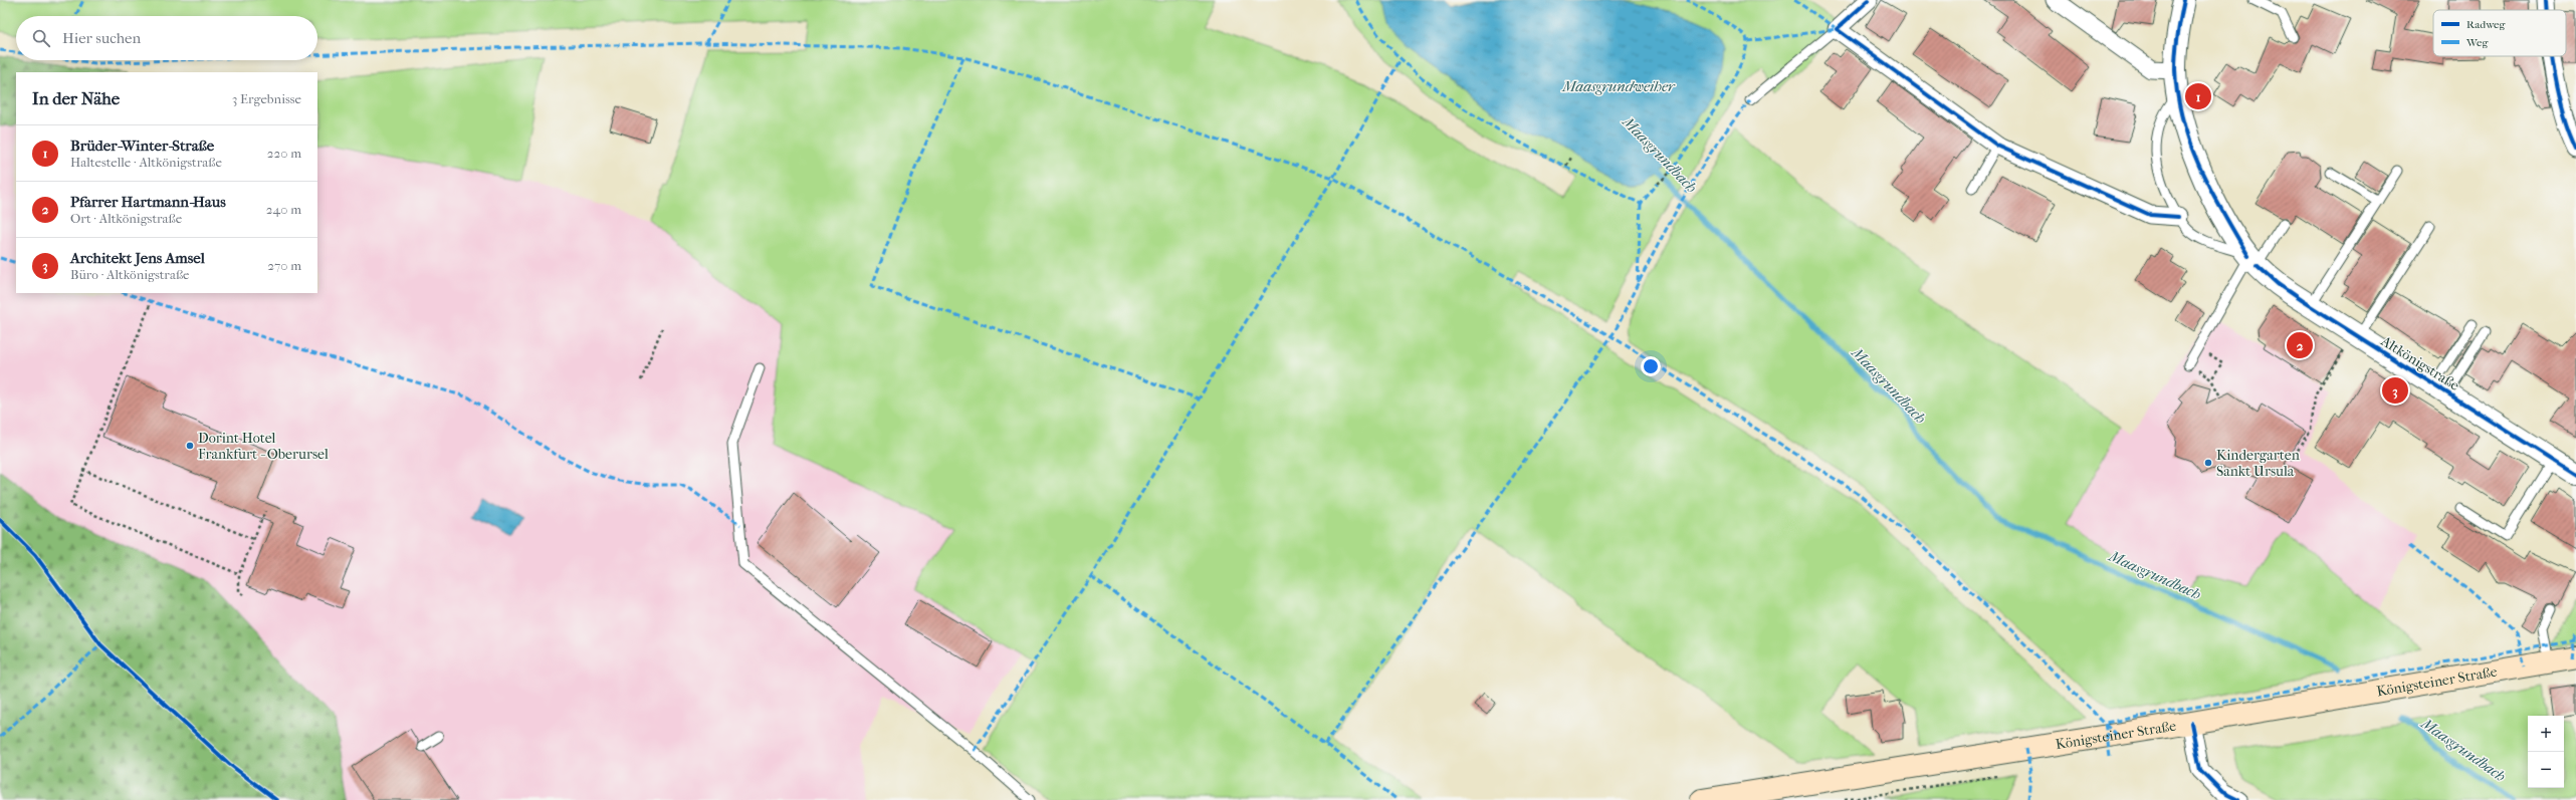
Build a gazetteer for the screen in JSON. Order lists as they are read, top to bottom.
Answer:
{
  "streets": {
    "main road": ["Königsteiner Straße"],
    "street": ["Altkönigstraße"]
  },
  "water": ["Maasgrundweiher", "Maasgrundbach"],
  "places": ["Dorint Hotel Frankfurt - Oberursel", "Kindergarten Sankt Ursula"],
  "legend": ["Radweg", "Weg"],
  "page": {
    "search": "Hier suchen",
    "heading": ["In der Nähe", "3 Ergebnisse"],
    "pins": ["1", "2", "3"],
    "list": [
      {
        "mark": "1",
        "name": "Brüder-Winter-Straße",
        "note": "Haltestelle · Altkönigstraße",
        "value": "220 m"
      },
      {
        "mark": "2",
        "name": "Pfarrer Hartmann-Haus",
        "note": "Ort · Altkönigstraße",
        "value": "240 m"
      },
      {
        "mark": "3",
        "name": "Architekt Jens Amsel",
        "note": "Büro · Altkönigstraße",
        "value": "270 m"
      }
    ],
    "map_buttons": ["+", "−"]
  }
}
